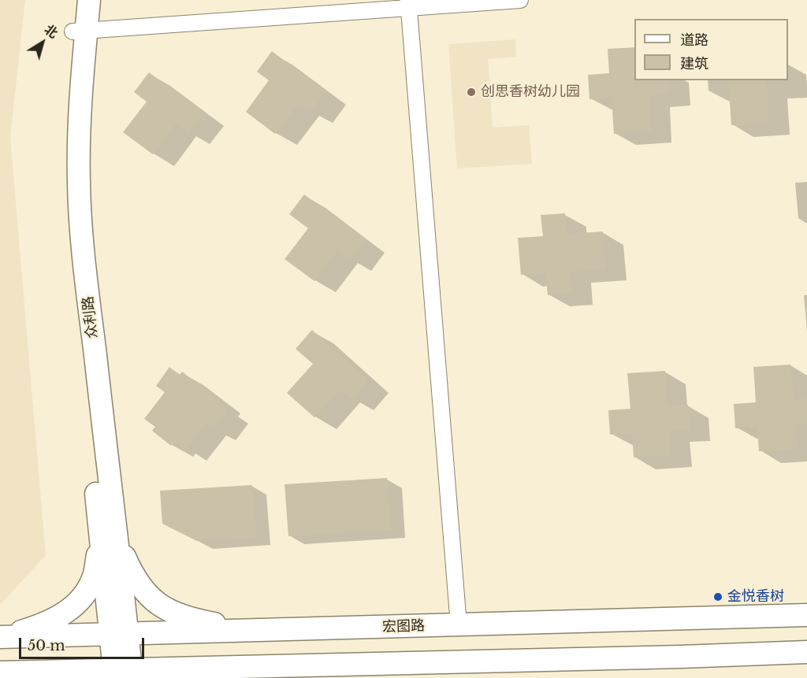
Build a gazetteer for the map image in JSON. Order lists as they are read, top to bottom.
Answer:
{
  "streets": {
    "main road": ["众利路", "宏图路"]
  },
  "crossings": [
    ["众利路", "宏图路"]
  ],
  "places": ["创思香树幼儿园", "金悦香树"],
  "legend": ["道路", "建筑"],
  "scale_bar": "50 m",
  "north": "top right"
}
